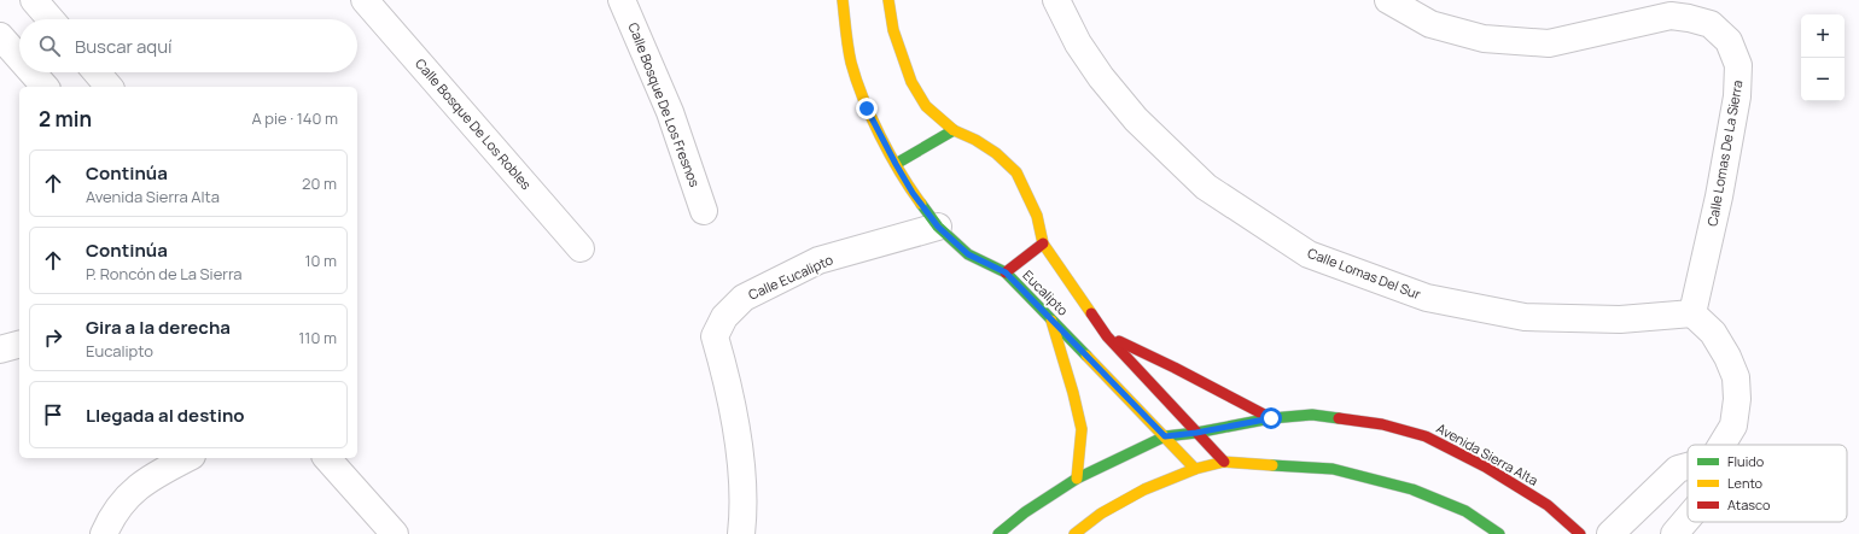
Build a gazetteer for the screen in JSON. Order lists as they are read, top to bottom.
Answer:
{
  "streets": {
    "street": [
      "Calle Bosque De Los Fresnos",
      "Calle Bosque De Los Robles",
      "Calle Lomas De La Sierra",
      "Calle Lomas Del Sur",
      "Calle Eucalipto",
      "Eucalipto",
      "Avenida Sierra Alta"
    ]
  },
  "crossings": [
    ["Calle Lomas De La Sierra", "Calle Lomas Del Sur"],
    ["Calle Eucalipto", "Eucalipto"],
    ["Eucalipto", "Avenida Sierra Alta"]
  ],
  "legend": ["Fluido", "Lento", "Atasco"],
  "page": {
    "map_buttons": ["+", "−"],
    "search": "Buscar aquí",
    "heading": ["2 min", "A pie · 140 m"],
    "list": [
      ["Continúa", "Avenida Sierra Alta", "20 m"],
      ["Continúa", "P. Roncón de La Sierra", "10 m"],
      ["Gira a la derecha", "Eucalipto", "110 m"],
      "Llegada al destino"
    ]
  }
}
